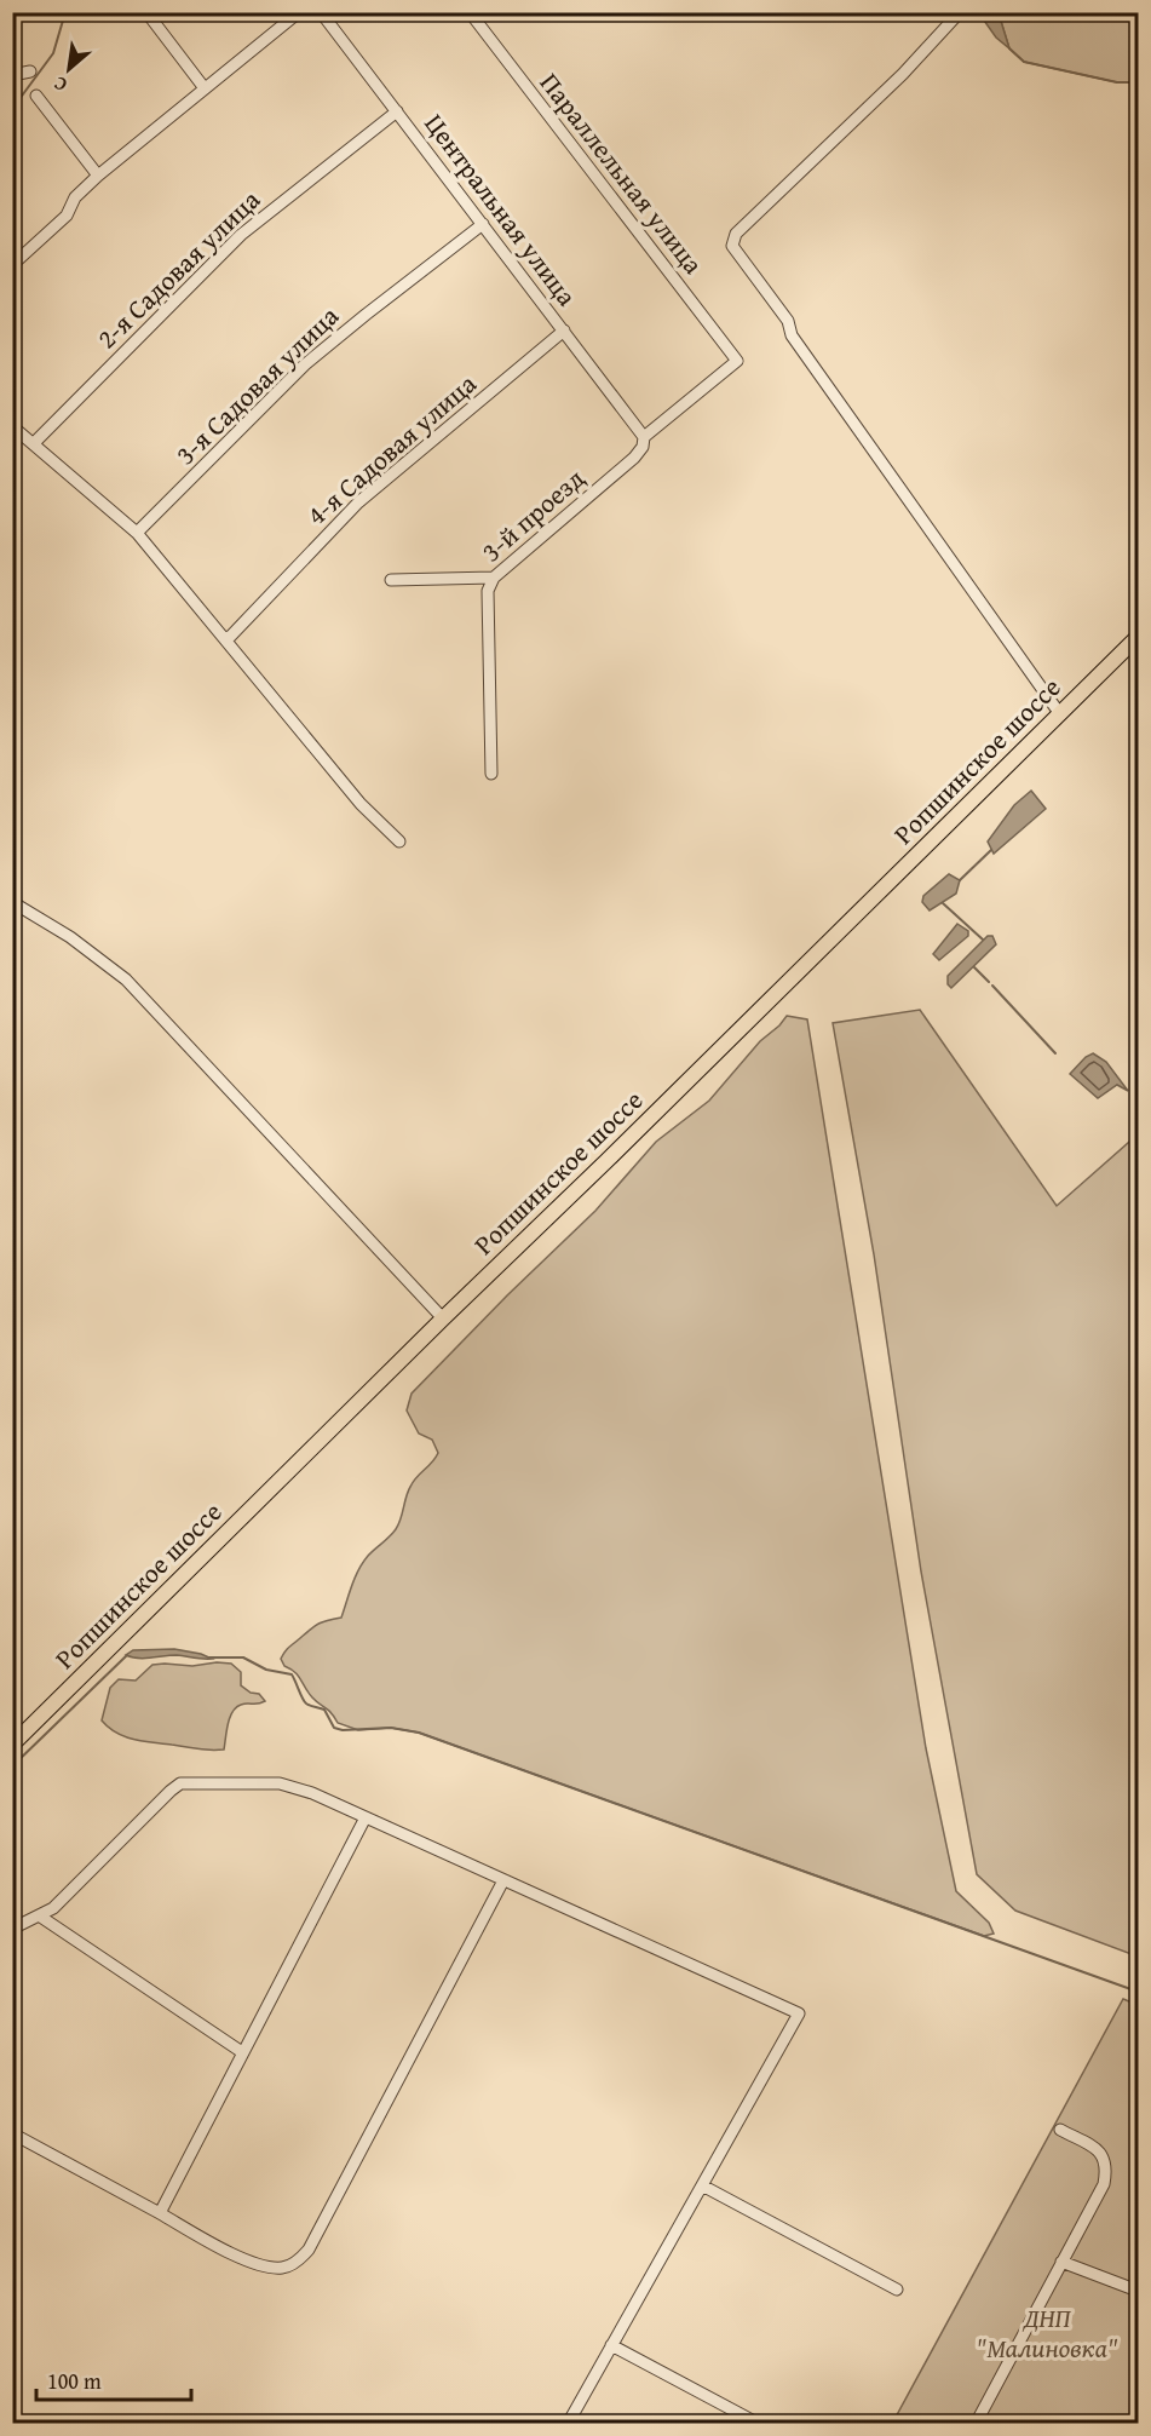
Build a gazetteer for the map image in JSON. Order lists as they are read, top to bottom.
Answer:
{
  "streets": {
    "main road": ["Ропшинское шоссе"],
    "street": [
      "Параллельная улица",
      "Центральная улица",
      "2-я Садовая улица",
      "3-я Садовая улица",
      "4-я Садовая улица",
      "3-й проезд"
    ]
  },
  "crossings": [
    ["Параллельная улица", "3-й проезд"],
    ["Центральная улица", "2-я Садовая улица"],
    ["Центральная улица", "3-я Садовая улица"],
    ["Центральная улица", "4-я Садовая улица"],
    ["Центральная улица", "3-й проезд"]
  ],
  "parks": ["ДНП \"Малиновка\""],
  "scale_bar": "100 m",
  "north": "bottom left"
}
